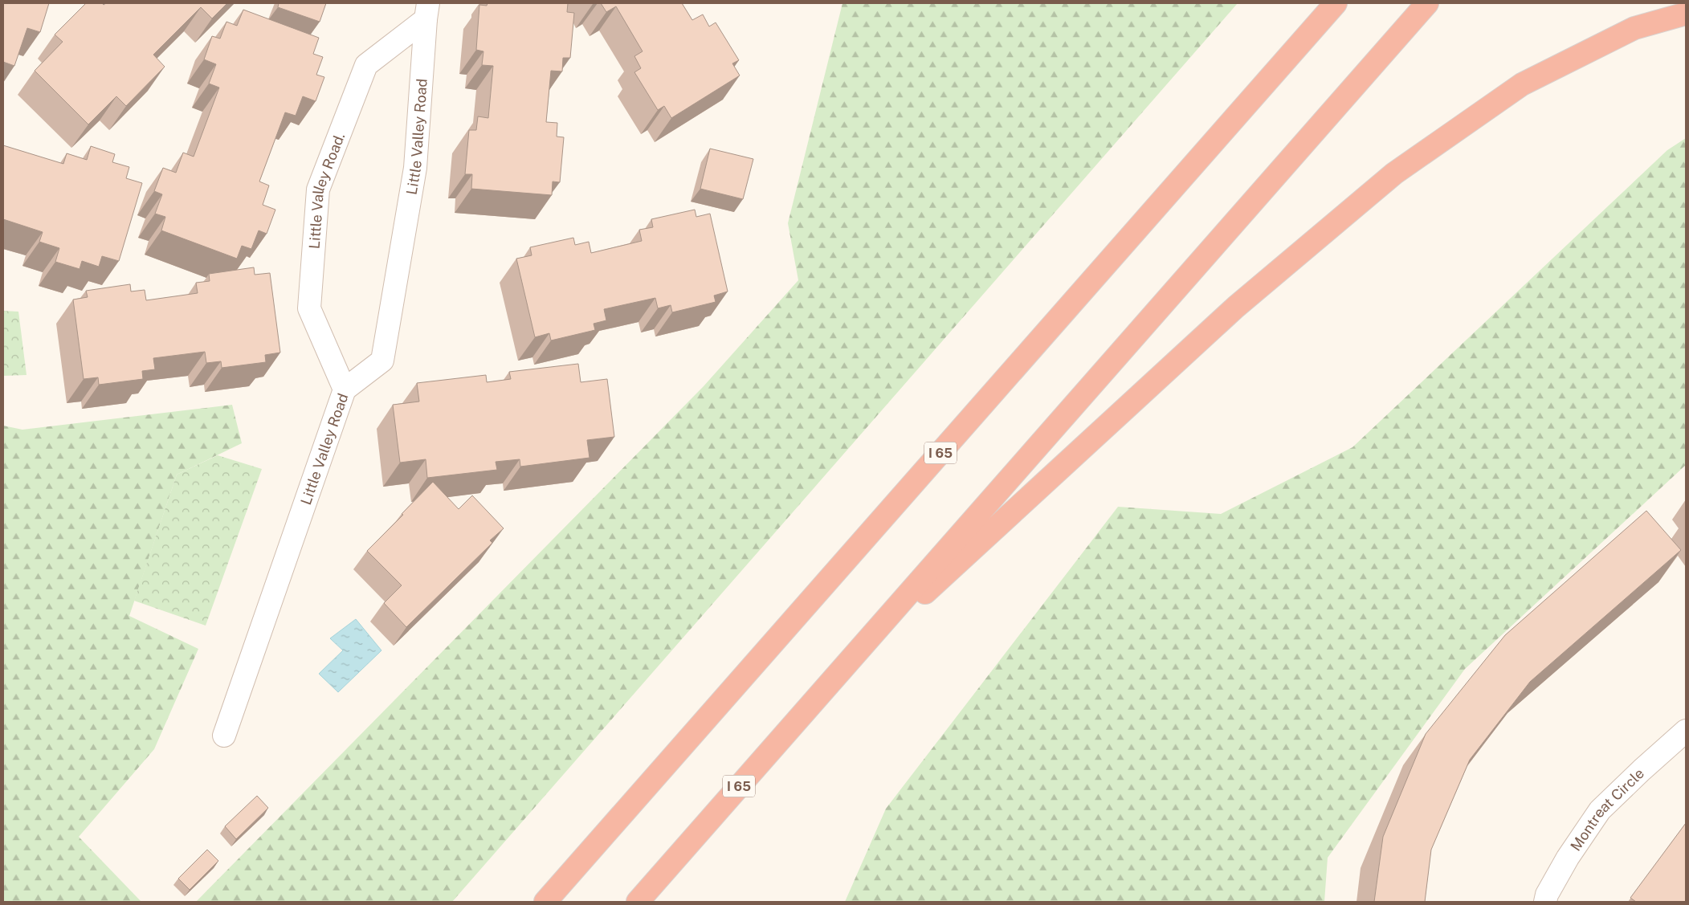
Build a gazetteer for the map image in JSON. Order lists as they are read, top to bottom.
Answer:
{
  "streets": {
    "highway": ["I 65"],
    "street": ["Little Valley Road", "Little Valley Road.", "Montreat Circle"]
  },
  "crossings": [
    ["Little Valley Road", "Little Valley Road."]
  ]
}
